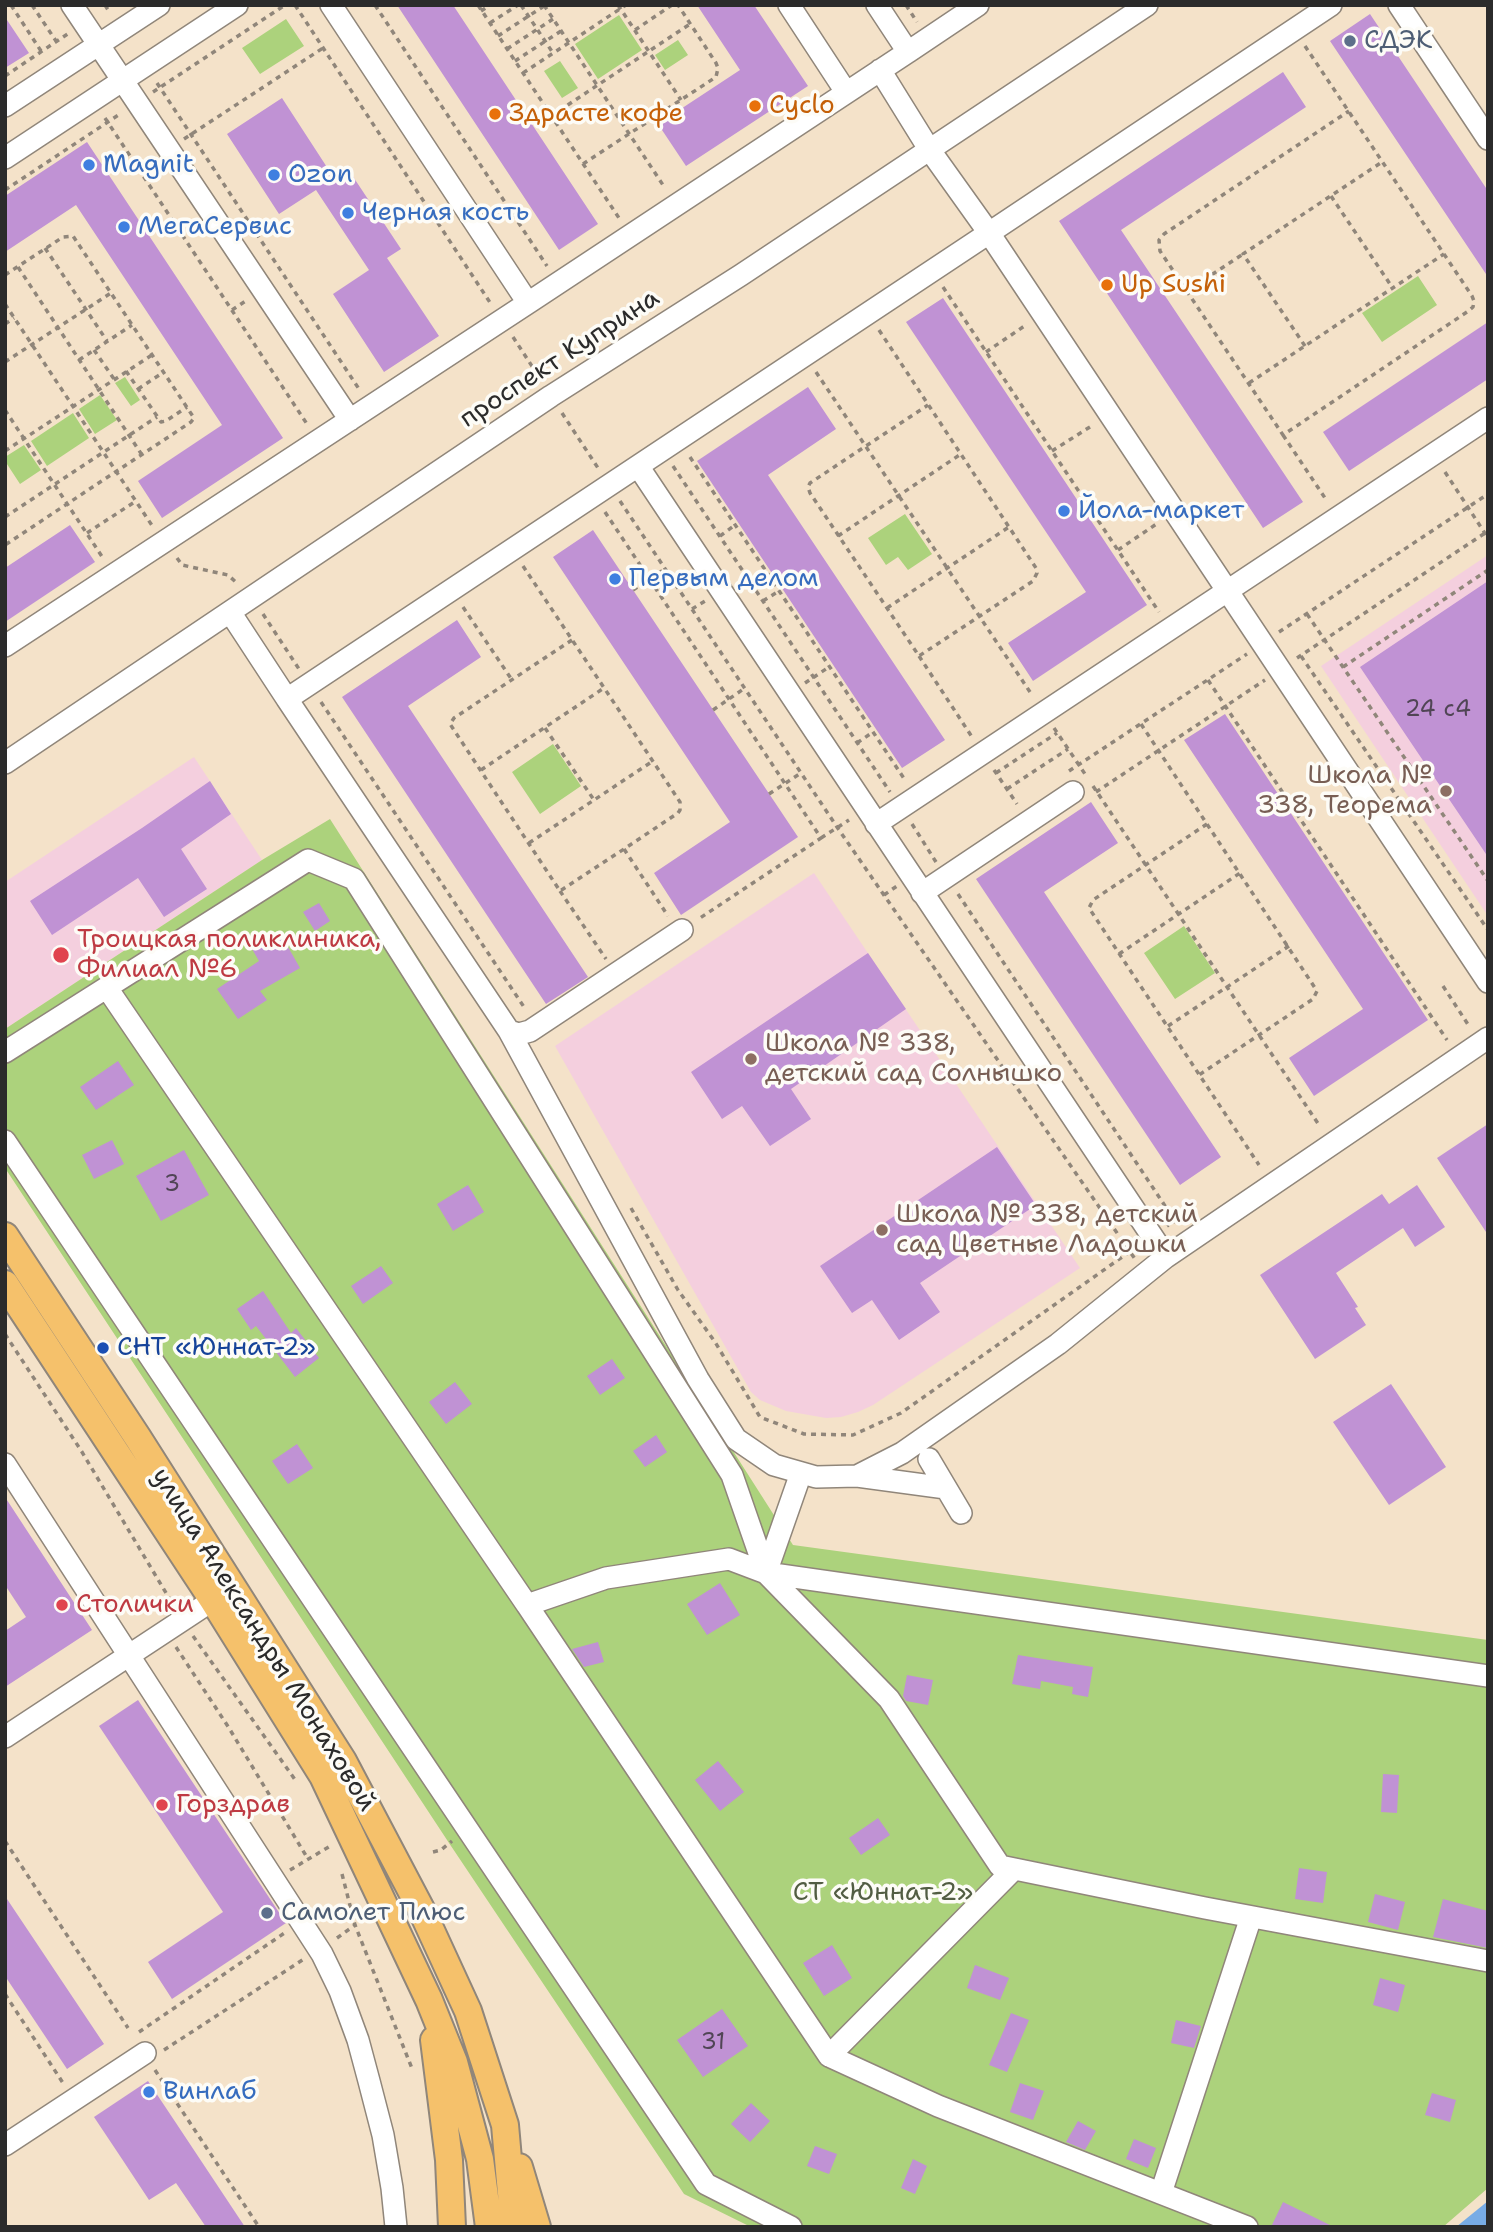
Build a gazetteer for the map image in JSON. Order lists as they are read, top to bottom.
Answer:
{
  "streets": {
    "main road": ["улица Александры Монаховой"],
    "street": ["проспект Куприна"]
  },
  "parks": ["СТ «Юннат-2»"],
  "places": [
    "СДЭК",
    "Cyclo",
    "Здрасте кофе",
    "Magnit",
    "Ozon",
    "Черная кость",
    "МегаСервис",
    "Up Sushi",
    "Йола-маркет",
    "Первым делом",
    "Школа № 338, Теорема",
    "Троицкая поликлиника, Филиал №6",
    "Школа № 338, детский сад Солнышко",
    "Школа № 338, детский сад Цветные Ладошки",
    "СНТ «Юннат-2»",
    "Столички",
    "Горздрав",
    "Самолет Плюс",
    "Винлаб"
  ],
  "house_numbers": ["24 с4", "3", "31"]
}
